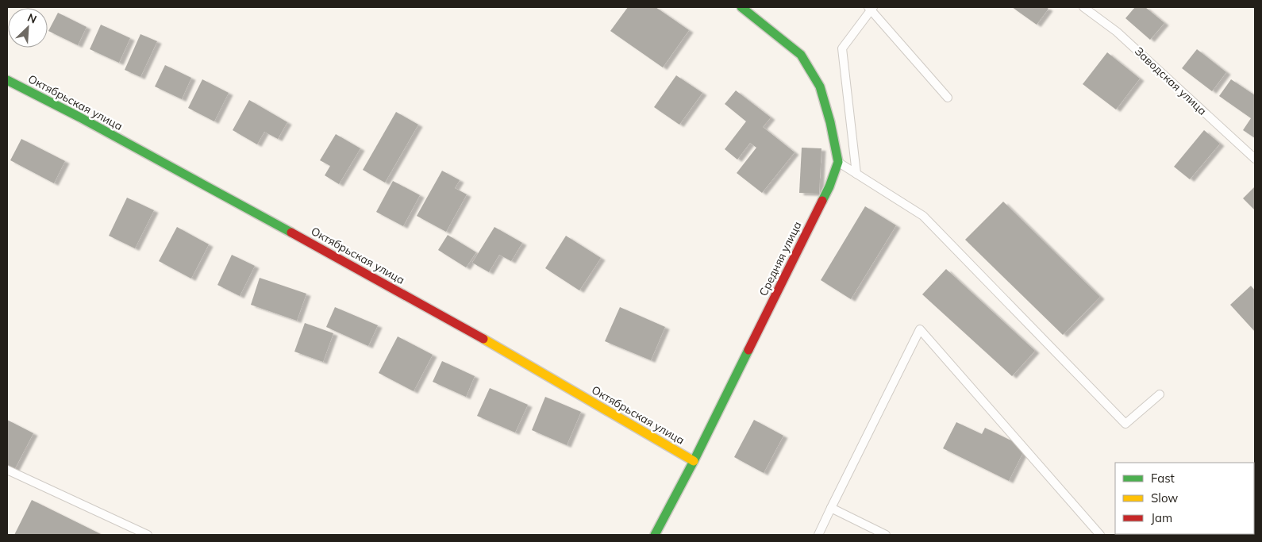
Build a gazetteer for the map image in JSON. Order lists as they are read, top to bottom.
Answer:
{
  "streets": {
    "street": ["Октябрьская улица", "Средняя улица"],
    "lane": ["Заводская улица"]
  },
  "crossings": [
    ["Октябрьская улица", "Средняя улица"]
  ],
  "legend": ["Fast", "Slow", "Jam"],
  "north": "top right"
}
